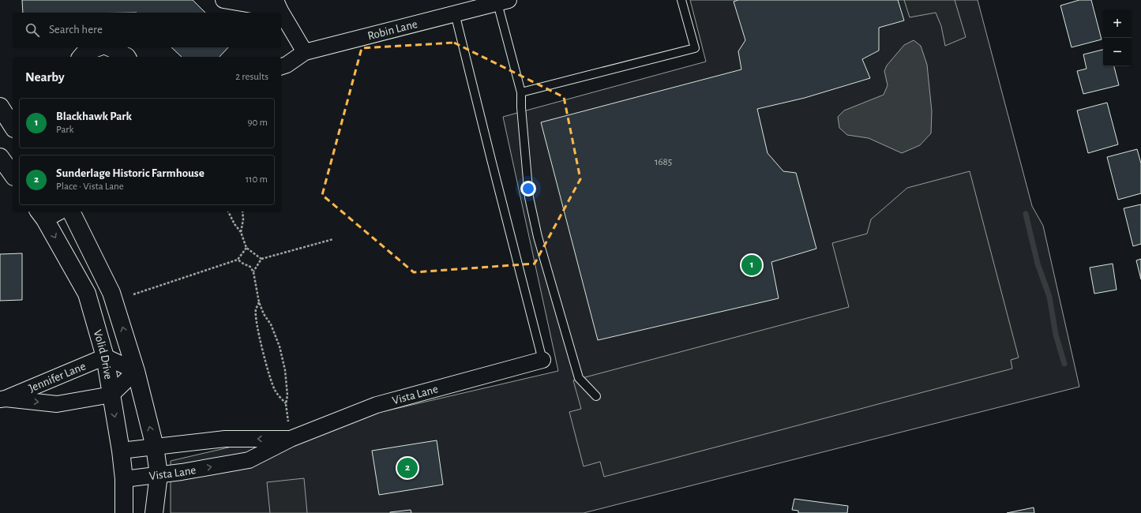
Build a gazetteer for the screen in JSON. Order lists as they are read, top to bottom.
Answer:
{
  "streets": {
    "street": [
      "Robin Lane",
      "Volid Drive",
      "Jennifer Lane",
      "Vista Lane"
    ]
  },
  "crossings": [
    ["Volid Drive", "Jennifer Lane"],
    ["Volid Drive", "Vista Lane"]
  ],
  "house_numbers": ["1685"],
  "page": {
    "map_buttons": ["+", "−"],
    "search": "Search here",
    "heading": ["Nearby", "2 results"],
    "list": [
      {
        "mark": "1",
        "name": "Blackhawk Park",
        "note": "Park",
        "value": "90 m"
      },
      {
        "mark": "2",
        "name": "Sunderlage Historic Farmhouse",
        "note": "Place · Vista Lane",
        "value": "110 m"
      }
    ],
    "pins": ["1", "2"]
  }
}
